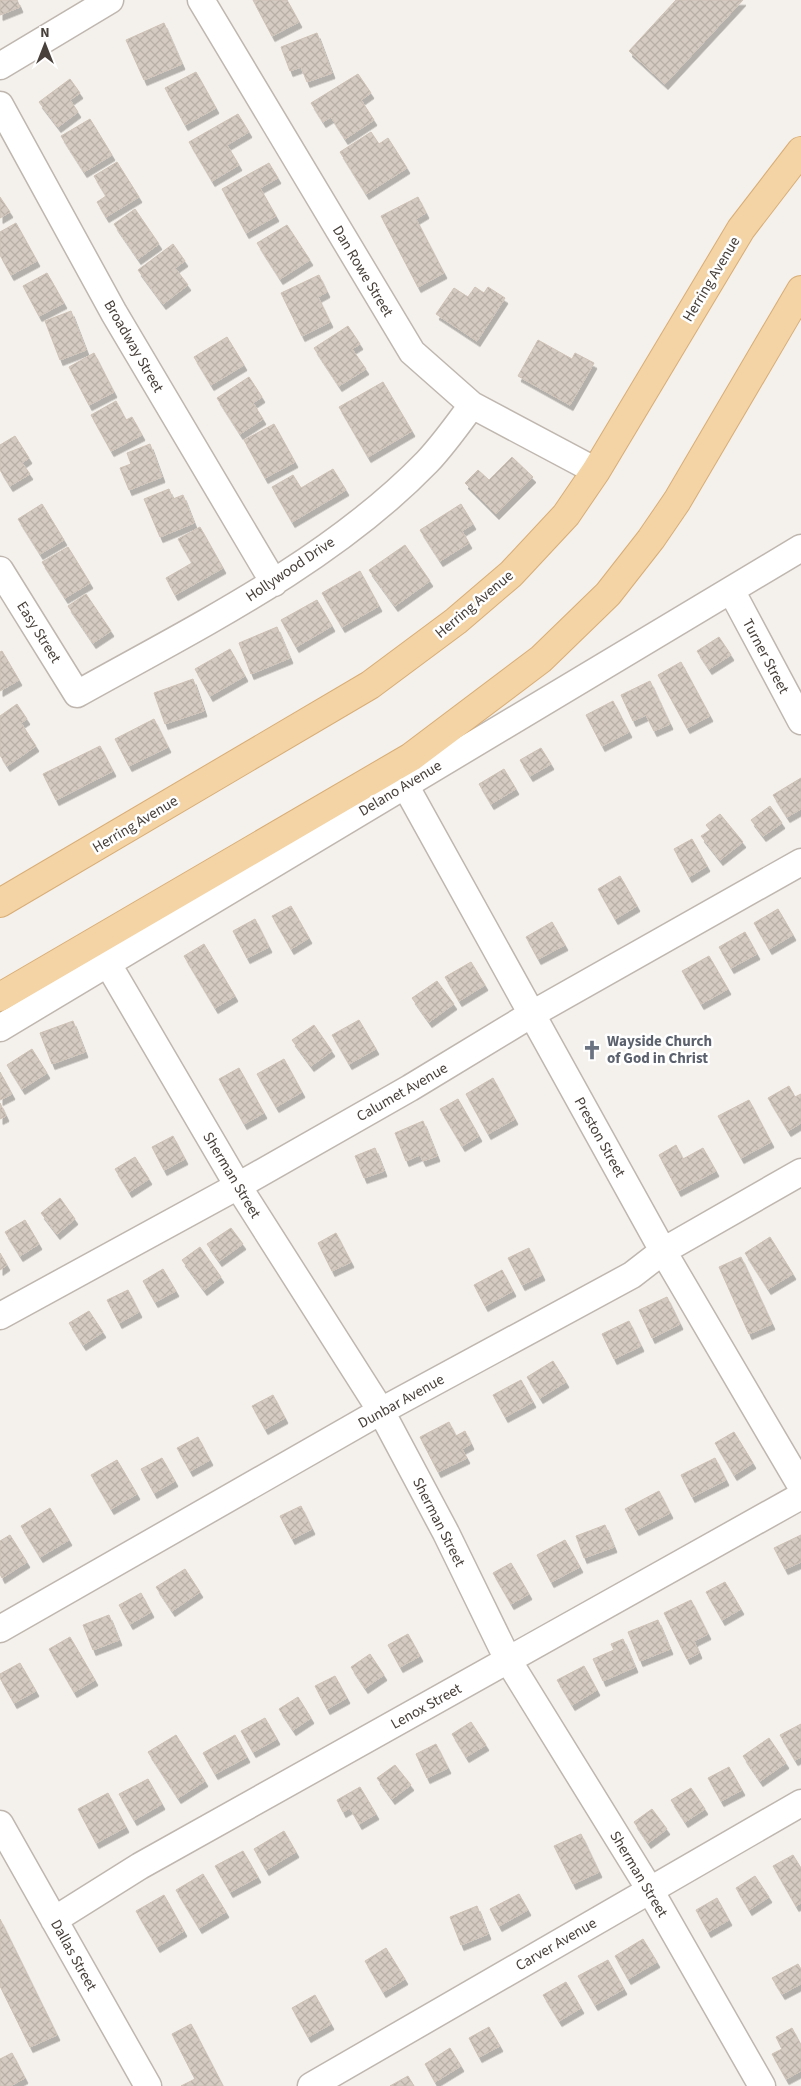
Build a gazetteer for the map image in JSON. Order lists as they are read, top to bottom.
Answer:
{
  "streets": {
    "main road": ["Herring Avenue"],
    "street": [
      "Dan Rowe Street",
      "Broadway Street",
      "Hollywood Drive",
      "Easy Street",
      "Turner Street",
      "Delano Avenue",
      "Calumet Avenue",
      "Preston Street",
      "Sherman Street",
      "Dunbar Avenue",
      "Lenox Street",
      "Carver Avenue",
      "Dallas Street"
    ]
  },
  "crossings": [
    ["Dan Rowe Street", "Herring Avenue"],
    ["Dan Rowe Street", "Hollywood Drive"],
    ["Broadway Street", "Hollywood Drive"],
    ["Hollywood Drive", "Easy Street"],
    ["Turner Street", "Delano Avenue"],
    ["Delano Avenue", "Preston Street"],
    ["Delano Avenue", "Sherman Street"],
    ["Calumet Avenue", "Preston Street"],
    ["Calumet Avenue", "Sherman Street"],
    ["Preston Street", "Dunbar Avenue"],
    ["Sherman Street", "Dunbar Avenue"],
    ["Sherman Street", "Lenox Street"],
    ["Sherman Street", "Carver Avenue"],
    ["Lenox Street", "Dallas Street"]
  ],
  "places": {
    "church": ["Wayside Church of God in Christ"]
  },
  "north": "top"
}
